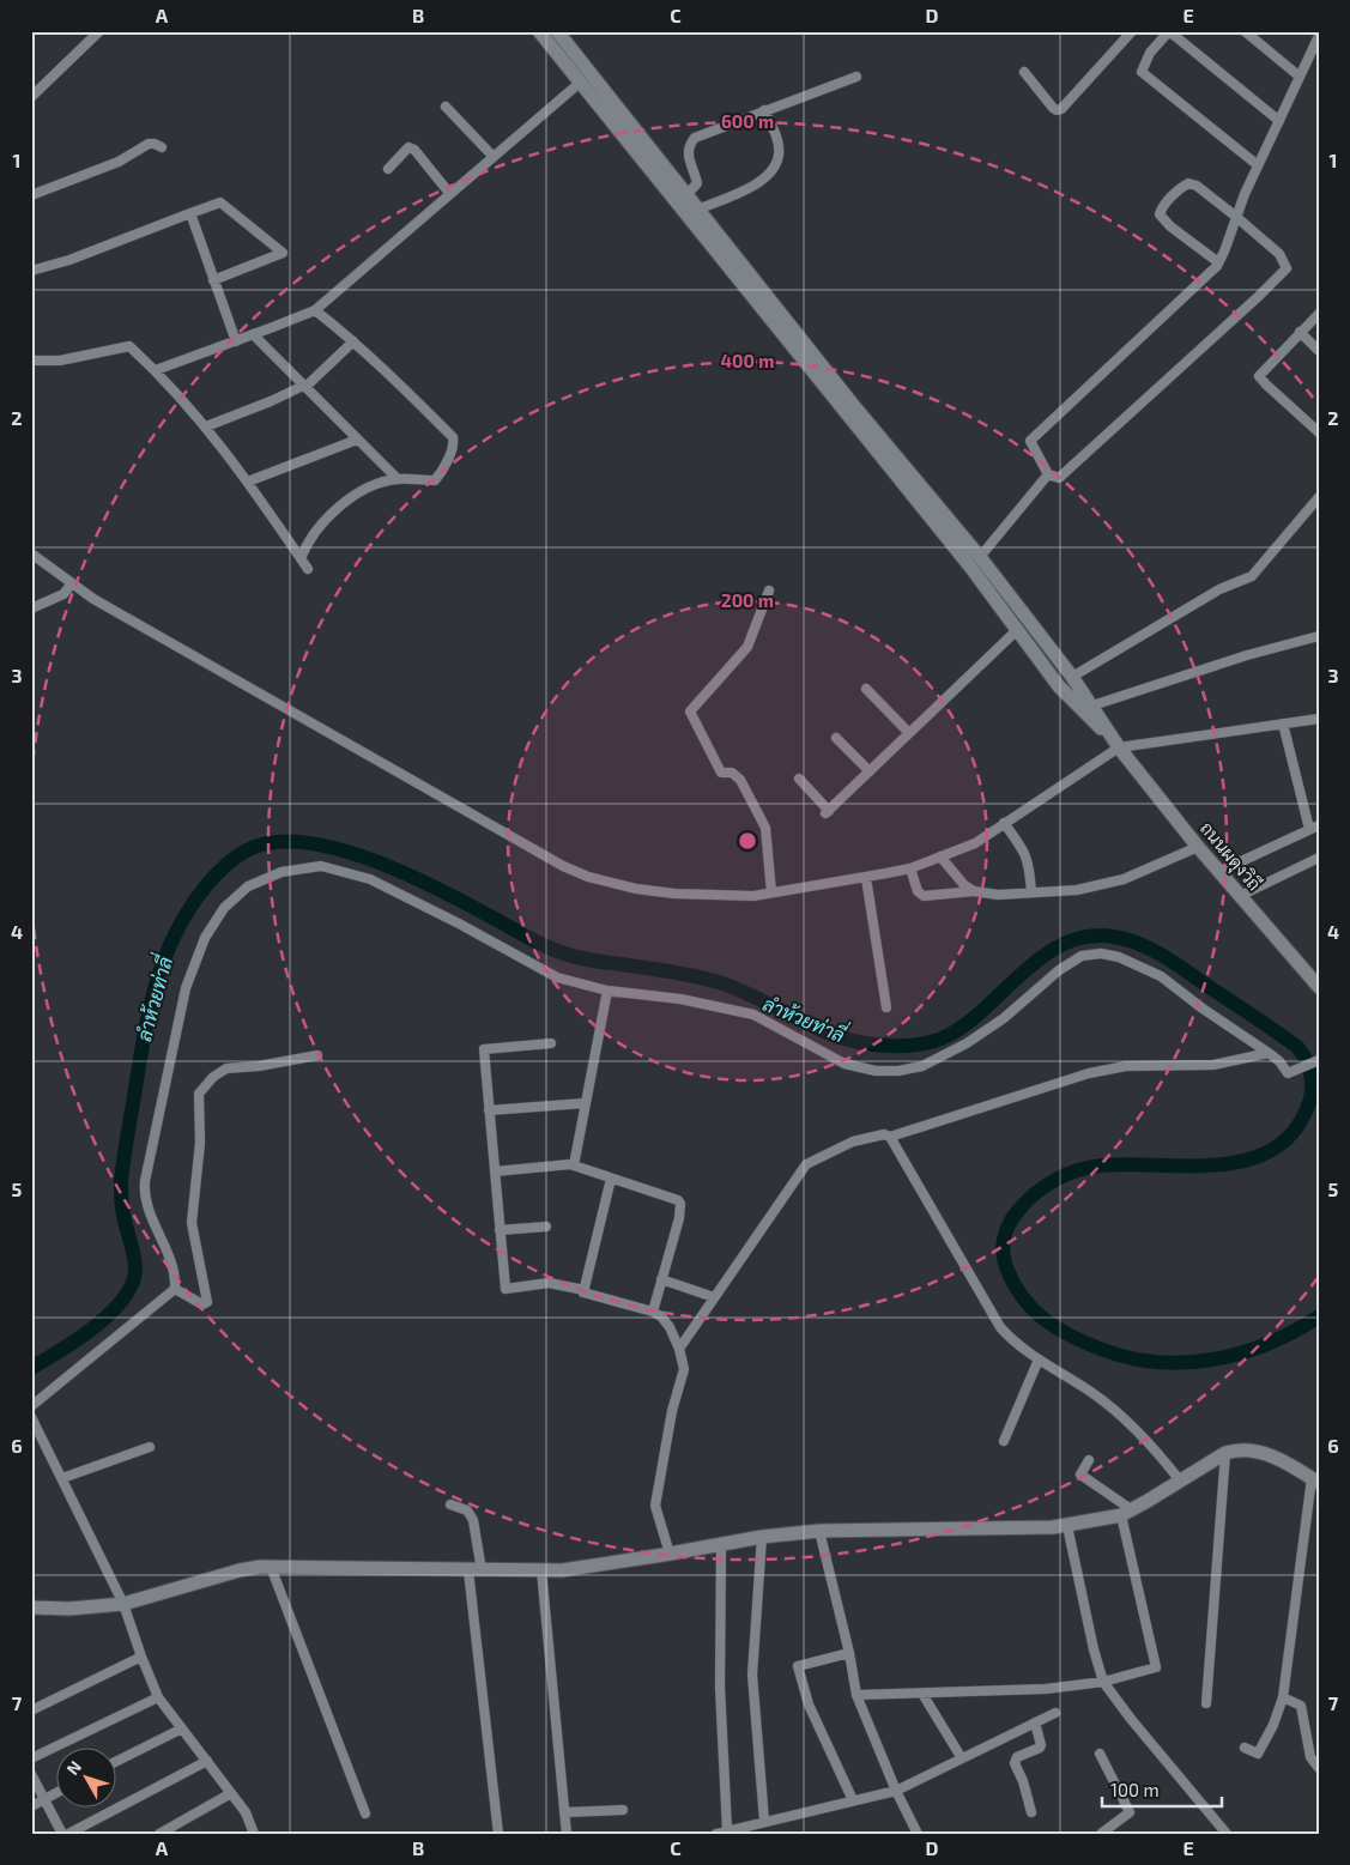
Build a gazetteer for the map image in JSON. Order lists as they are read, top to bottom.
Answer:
{
  "streets": {
    "main road": ["ถนนผดุงวิถี"]
  },
  "water": ["ลำห้วยท่าลี่"],
  "scale_bar": "100 m",
  "north": "top left",
  "grid": {
    "columns": [
      "A",
      "B",
      "C",
      "D",
      "E"
    ],
    "rows": [
      "1",
      "2",
      "3",
      "4",
      "5",
      "6",
      "7"
    ]
  },
  "rings": ["600 m", "400 m", "200 m"]
}
